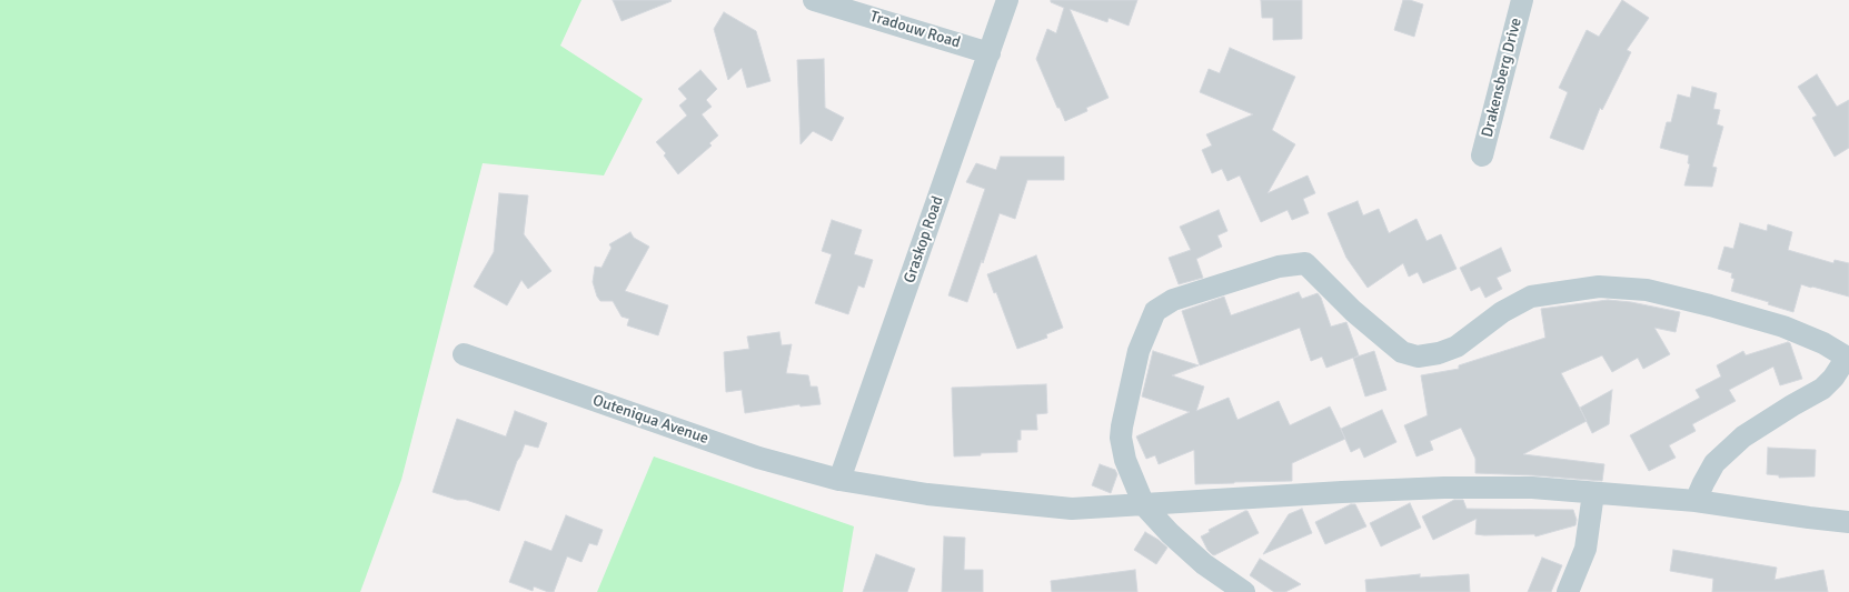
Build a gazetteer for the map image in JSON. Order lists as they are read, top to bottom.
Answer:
{
  "streets": {
    "street": [
      "Tradouw Road",
      "Drakensberg Drive",
      "Graskop Road",
      "Outeniqua Avenue"
    ]
  },
  "crossings": [
    ["Tradouw Road", "Graskop Road"],
    ["Graskop Road", "Outeniqua Avenue"]
  ]
}
